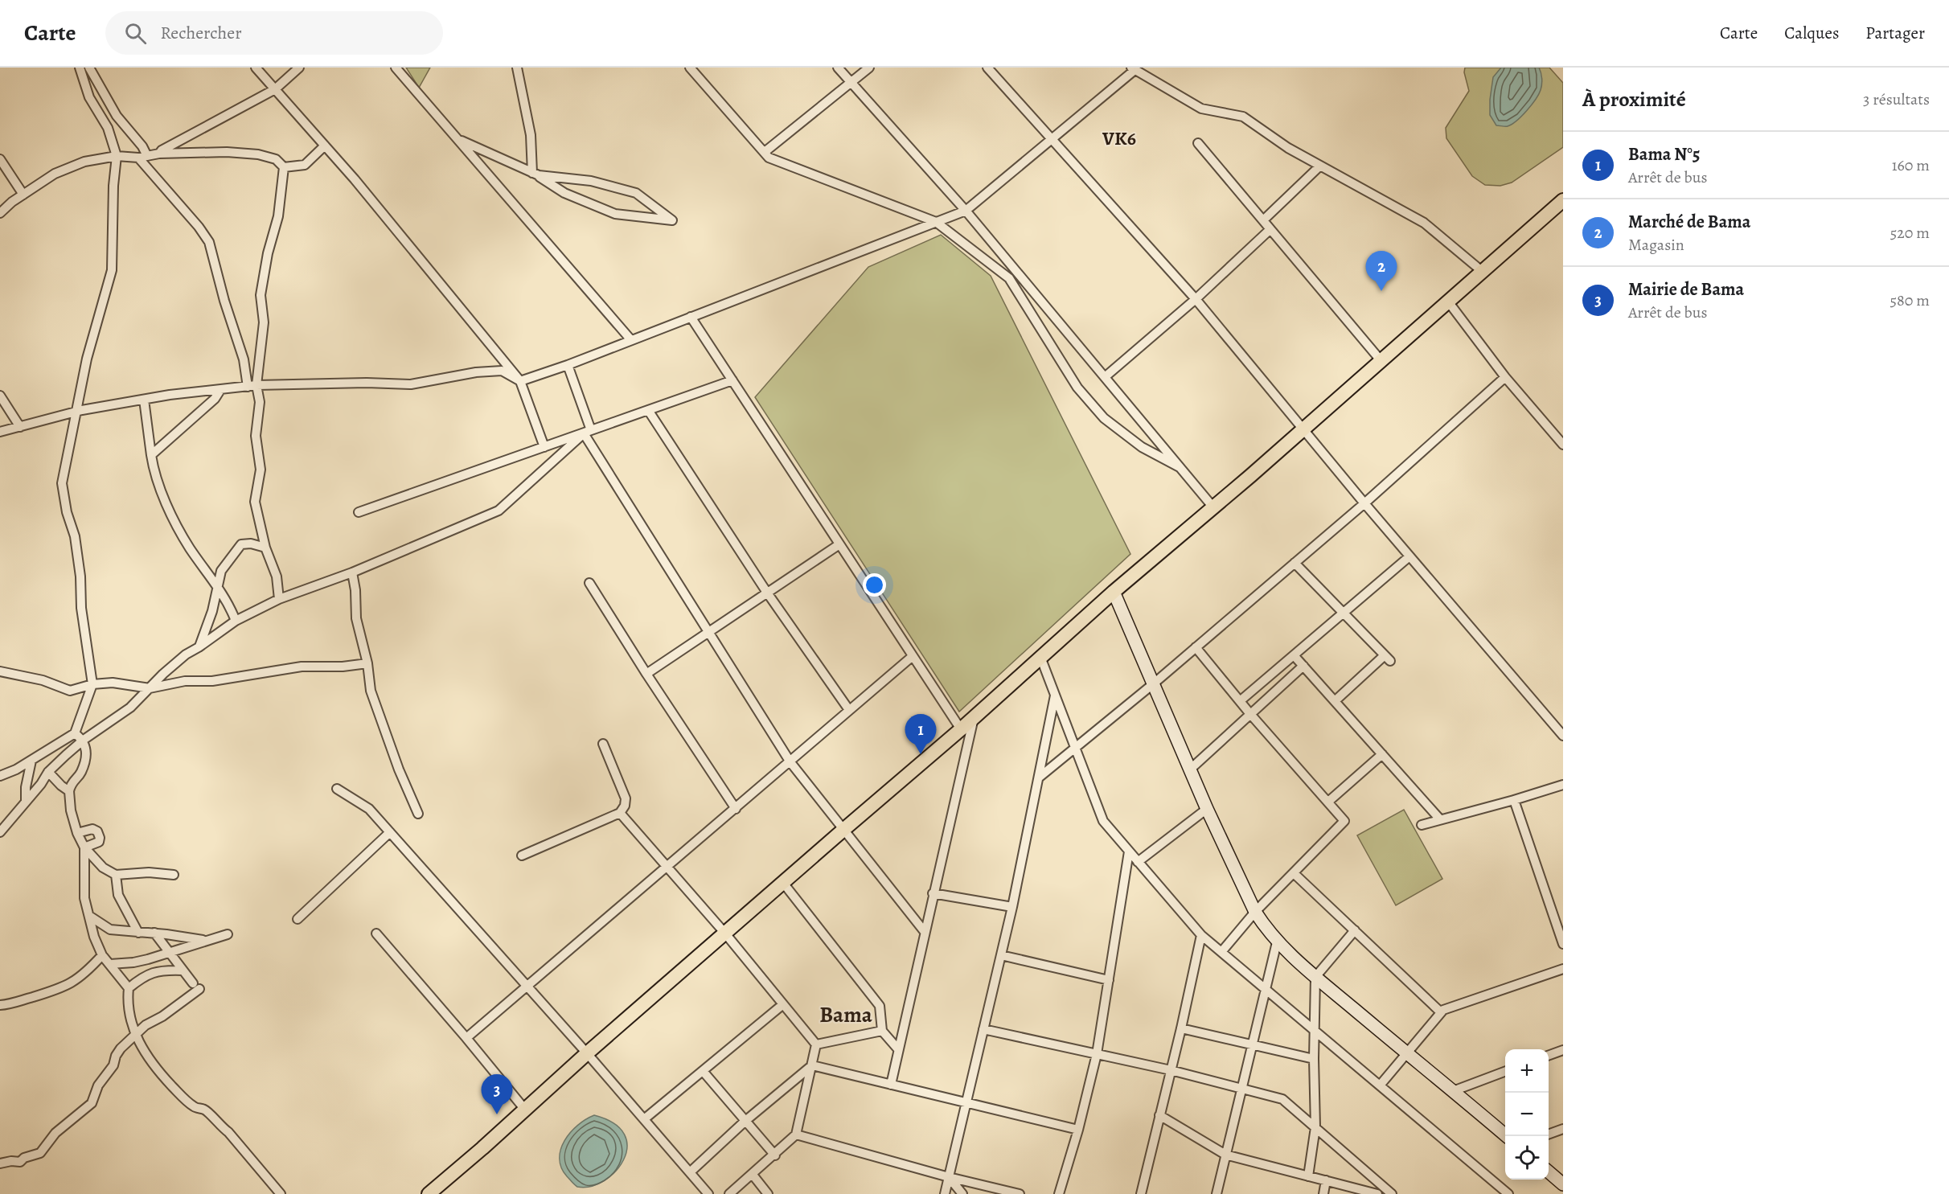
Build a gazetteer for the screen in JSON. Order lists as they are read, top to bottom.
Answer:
{
  "districts": ["VK6", "Bama"],
  "page": {
    "header": "Carte",
    "search": "Rechercher",
    "nav": ["Carte", "Calques", "Partager"],
    "heading": ["À proximité", "3 résultats"],
    "list": [
      {
        "mark": "1",
        "name": "Bama N°5",
        "note": "Arrêt de bus",
        "value": "160 m"
      },
      {
        "mark": "2",
        "name": "Marché de Bama",
        "note": "Magasin",
        "value": "520 m"
      },
      {
        "mark": "3",
        "name": "Mairie de Bama",
        "note": "Arrêt de bus",
        "value": "580 m"
      }
    ],
    "pins": ["2", "1", "3"],
    "map_buttons": ["+", "−"]
  }
}
